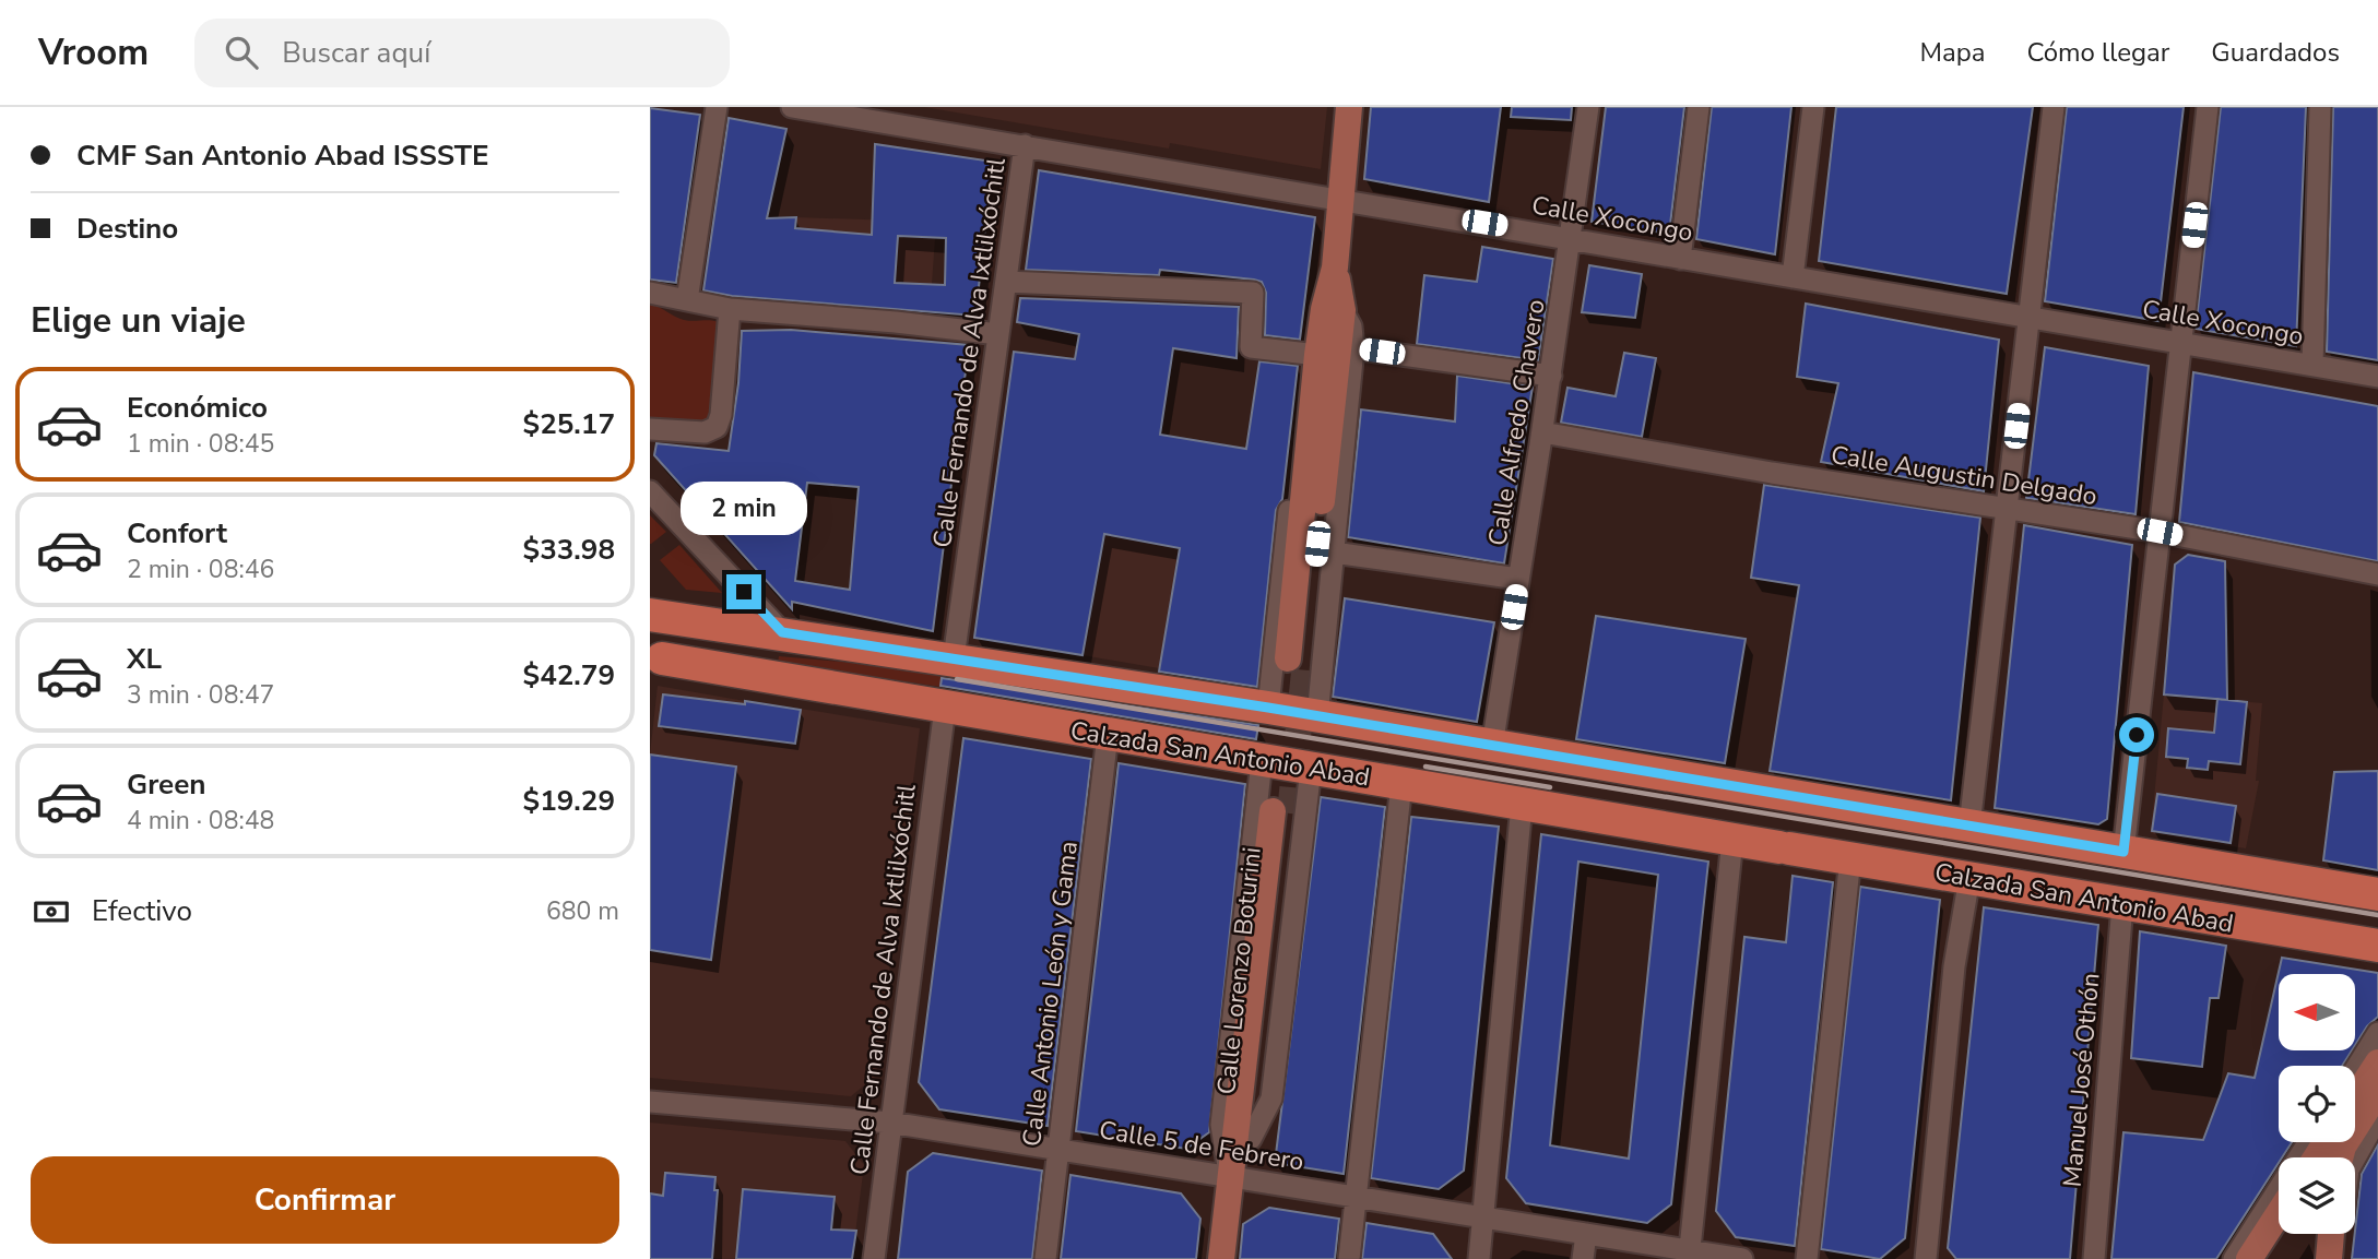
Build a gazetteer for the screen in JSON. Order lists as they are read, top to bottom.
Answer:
{
  "streets": {
    "highway": ["Calzada San Antonio Abad"],
    "main road": ["Calle Lorenzo Boturini"],
    "street": [
      "Calle Xocongo",
      "Calle Fernando de Alva Ixtlilxóchitl",
      "Calle Alfredo Chavero",
      "Calle Augustin Delgado",
      "Calle Antonio León y Gama",
      "Manuel José Othón",
      "Calle 5 de Febrero"
    ]
  },
  "crossings": [
    ["Calle Xocongo", "Calle Fernando de Alva Ixtlilxóchitl"],
    ["Calle Xocongo", "Calle Alfredo Chavero"],
    ["Calle Fernando de Alva Ixtlilxóchitl", "Calzada San Antonio Abad"],
    ["Calle Fernando de Alva Ixtlilxóchitl", "Calle 5 de Febrero"],
    ["Calle Alfredo Chavero", "Calle Augustin Delgado"],
    ["Calle Alfredo Chavero", "Calzada San Antonio Abad"],
    ["Calzada San Antonio Abad", "Calle Lorenzo Boturini"],
    ["Calzada San Antonio Abad", "Calle Antonio León y Gama"],
    ["Calzada San Antonio Abad", "Manuel José Othón"],
    ["Calle Lorenzo Boturini", "Calle 5 de Febrero"],
    ["Calle Antonio León y Gama", "Calle 5 de Febrero"]
  ],
  "north": "left",
  "page": {
    "header": "Vroom",
    "search": "Buscar aquí",
    "nav": ["Mapa", "Cómo llegar", "Guardados"],
    "banner": ["CMF San Antonio Abad ISSSTE", "Destino"],
    "heading": "Elige un viaje",
    "list": [
      {
        "name": "Económico",
        "note": "1 min · 08:45",
        "value": "$25.17"
      },
      {
        "name": "Confort",
        "note": "2 min · 08:46",
        "value": "$33.98"
      },
      {
        "name": "XL",
        "note": "3 min · 08:47",
        "value": "$42.79"
      },
      {
        "name": "Green",
        "note": "4 min · 08:48",
        "value": "$19.29"
      }
    ],
    "bubble": "2 min",
    "pay": ["Efectivo", "680 m"],
    "buttons": "Confirmar"
  }
}
